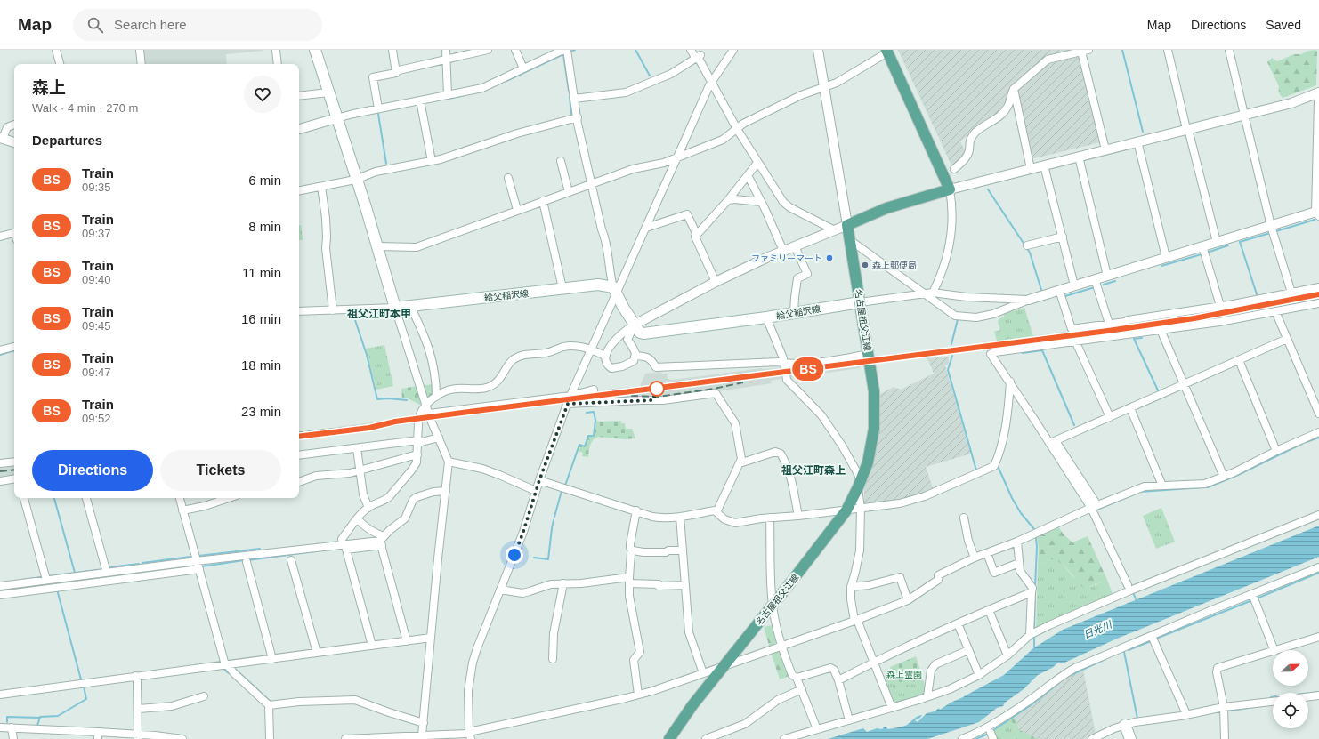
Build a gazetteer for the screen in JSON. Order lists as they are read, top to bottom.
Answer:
{
  "streets": {
    "main road": ["給父稲沢線", "名古屋祖父江線"]
  },
  "crossings": [
    ["給父稲沢線", "名古屋祖父江線"]
  ],
  "districts": ["祖父江町本甲", "祖父江町森上"],
  "water": ["日光川"],
  "parks": ["森上霊園"],
  "places": ["ファミリーマート", "森上郵便局"],
  "north": "right",
  "page": {
    "header": "Map",
    "search": "Search here",
    "nav": ["Map", "Directions", "Saved"],
    "on_map": "BS",
    "heading": [
      ["森上", "Walk · 4 min · 270 m"],
      "Departures"
    ],
    "list": [
      {
        "mark": "BS",
        "name": "Train",
        "note": "09:35",
        "value": "6 min"
      },
      {
        "mark": "BS",
        "name": "Train",
        "note": "09:37",
        "value": "8 min"
      },
      {
        "mark": "BS",
        "name": "Train",
        "note": "09:40",
        "value": "11 min"
      },
      {
        "mark": "BS",
        "name": "Train",
        "note": "09:45",
        "value": "16 min"
      },
      {
        "mark": "BS",
        "name": "Train",
        "note": "09:47",
        "value": "18 min"
      },
      {
        "mark": "BS",
        "name": "Train",
        "note": "09:52",
        "value": "23 min"
      }
    ],
    "buttons": ["Directions", "Tickets"]
  }
}
